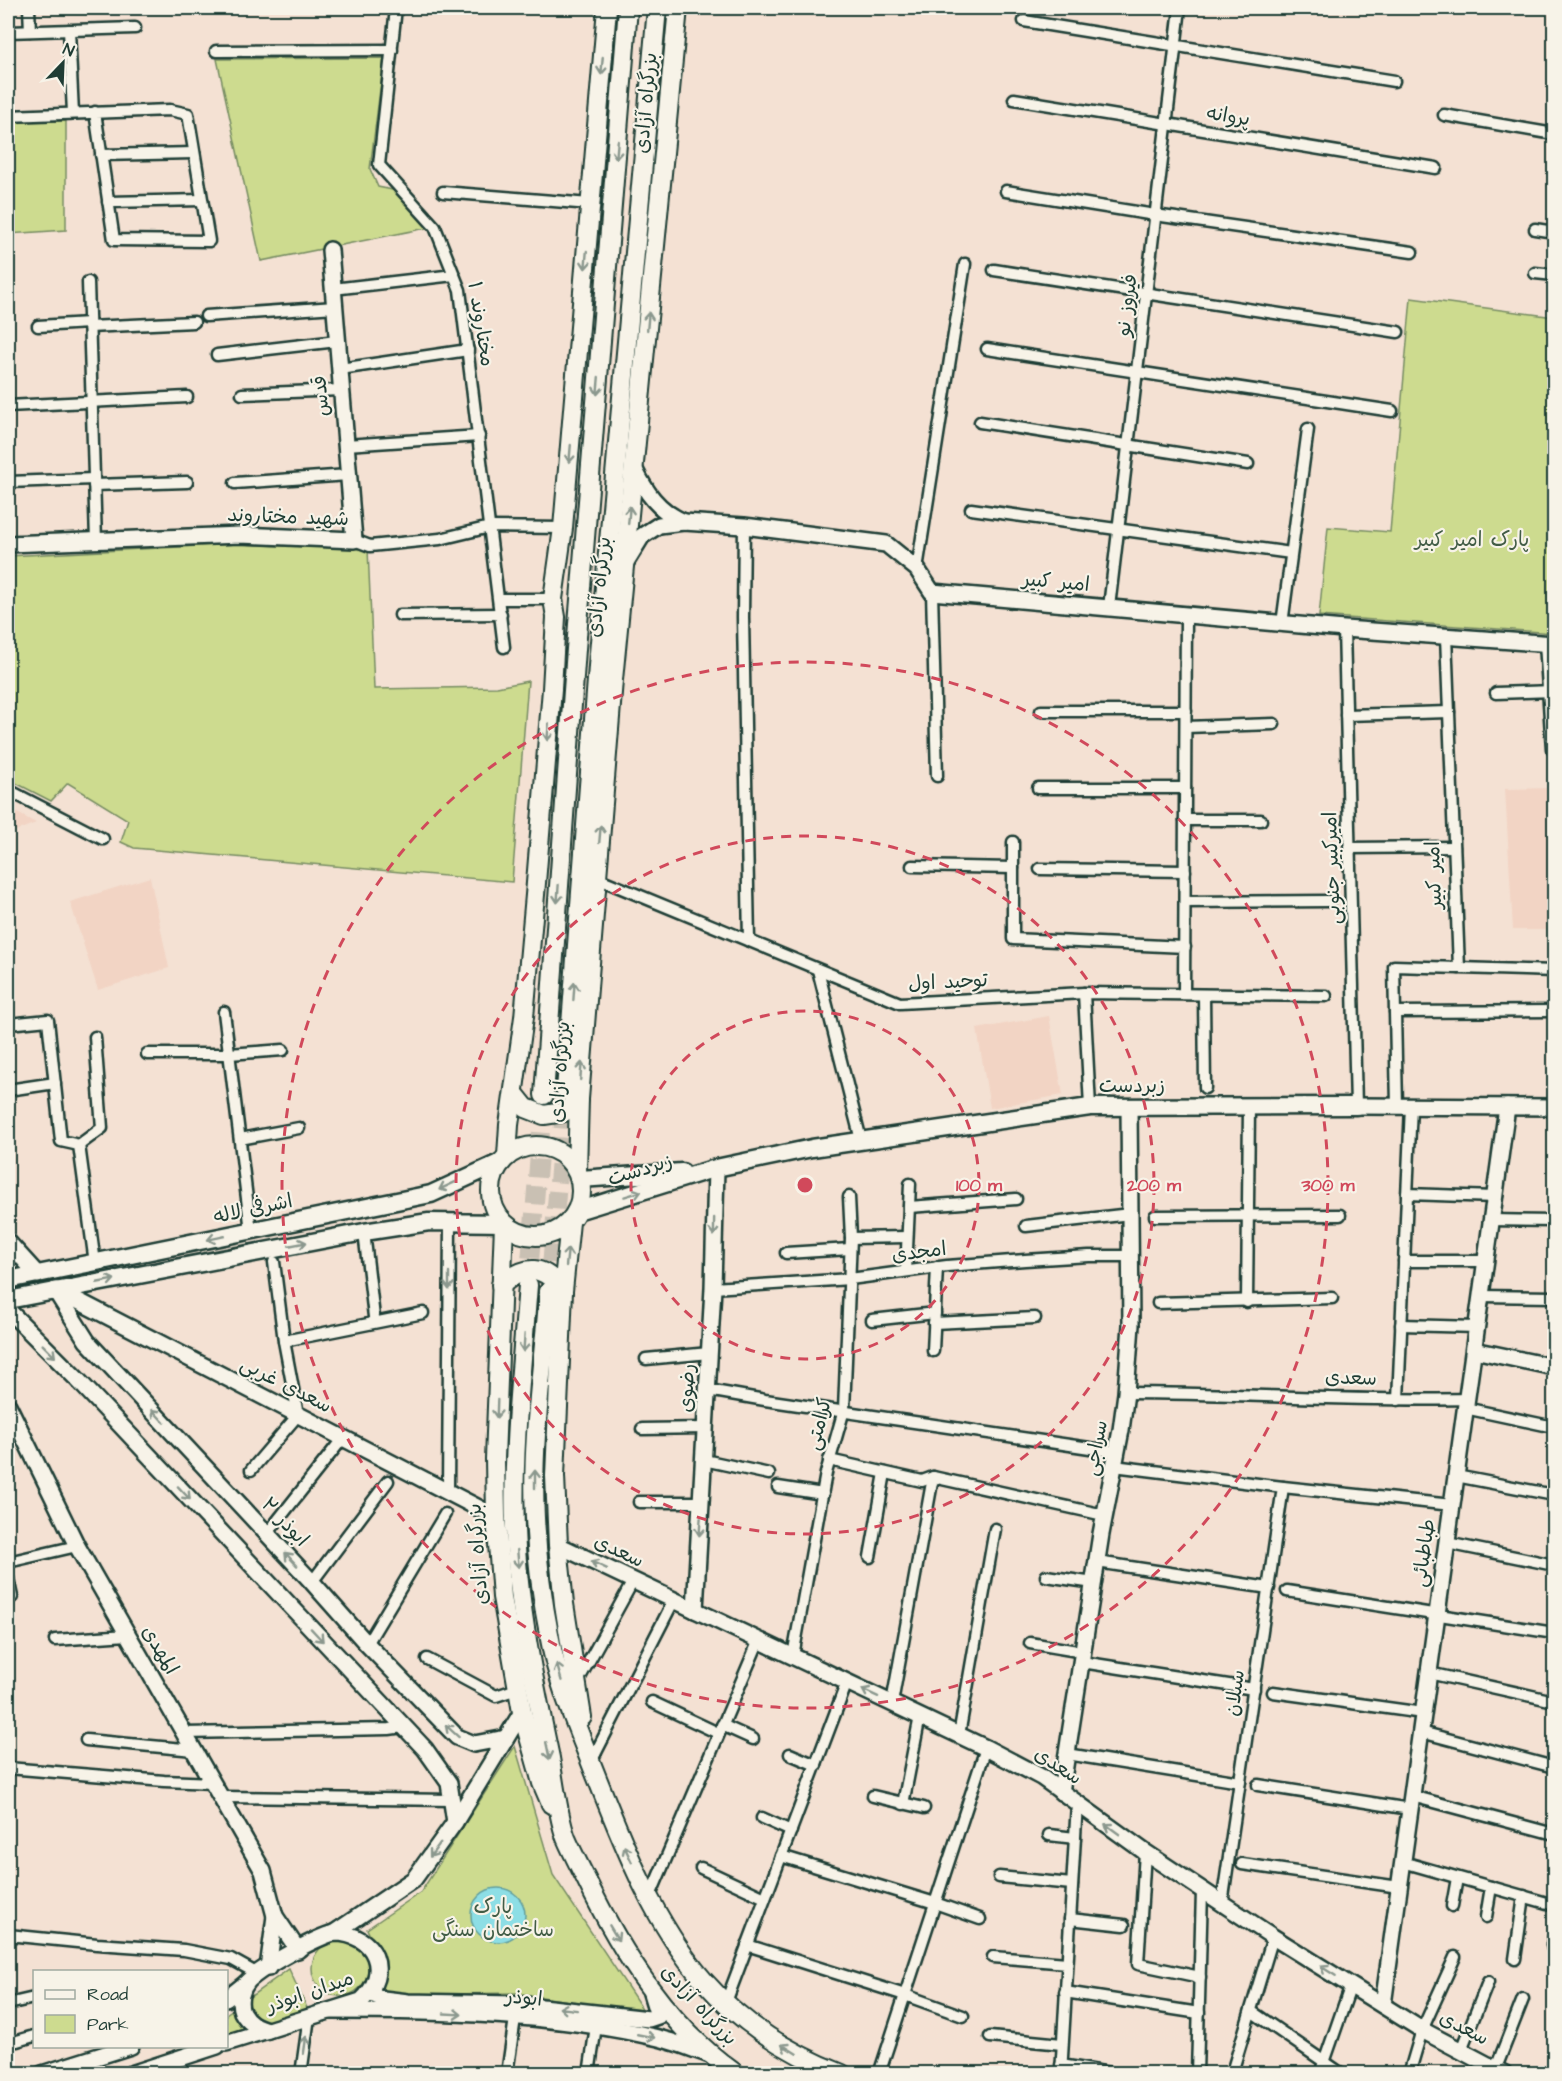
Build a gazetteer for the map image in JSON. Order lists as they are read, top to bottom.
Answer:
{
  "streets": {
    "highway": ["بزرگراه آزادی"],
    "main road": ["زبردست", "اشرفی لاله"],
    "street": [
      "پروانه",
      "فیروز نو",
      "مختاروند ۱",
      "قدس",
      "شهید مختاروند",
      "امیر کبیر",
      "امیرکبیر جنوبی",
      "توحید اول",
      "امجدی",
      "سعدی",
      "سعدی غربی",
      "رضوی",
      "کرامتی",
      "سراجی",
      "ابوذر ۲",
      "طباطبائی",
      "المهدی",
      "سبلان",
      "میدان ابوذر",
      "ابوذر"
    ]
  },
  "crossings": [
    ["بزرگراه آزادی", "شهید مختاروند"],
    ["بزرگراه آزادی", "توحید اول"],
    ["بزرگراه آزادی", "زبردست"],
    ["بزرگراه آزادی", "اشرفی لاله"],
    ["بزرگراه آزادی", "سعدی"],
    ["بزرگراه آزادی", "سعدی غربی"],
    ["بزرگراه آزادی", "ابوذر"],
    ["پروانه", "فیروز نو"],
    ["فیروز نو", "امیر کبیر"],
    ["مختاروند ۱", "شهید مختاروند"],
    ["قدس", "شهید مختاروند"],
    ["امیر کبیر", "امیرکبیر جنوبی"],
    ["امیرکبیر جنوبی", "زبردست"],
    ["زبردست", "اشرفی لاله"],
    ["زبردست", "رضوی"],
    ["زبردست", "سراجی"],
    ["زبردست", "طباطبائی"],
    ["امجدی", "رضوی"],
    ["امجدی", "کرامتی"],
    ["امجدی", "سراجی"],
    ["سعدی", "رضوی"],
    ["سعدی", "کرامتی"],
    ["سعدی", "سراجی"],
    ["سعدی", "طباطبائی"],
    ["سعدی", "سبلان"],
    ["سعدی غربی", "ابوذر ۲"],
    ["المهدی", "میدان ابوذر"],
    ["میدان ابوذر", "ابوذر"]
  ],
  "one_way": ["رضوی"],
  "parks": ["پارک امیر کبیر", "پارک ساختمان سنگی"],
  "legend": ["Road", "Park"],
  "north": "top right",
  "rings": ["100 m", "200 m", "300 m"]
}
